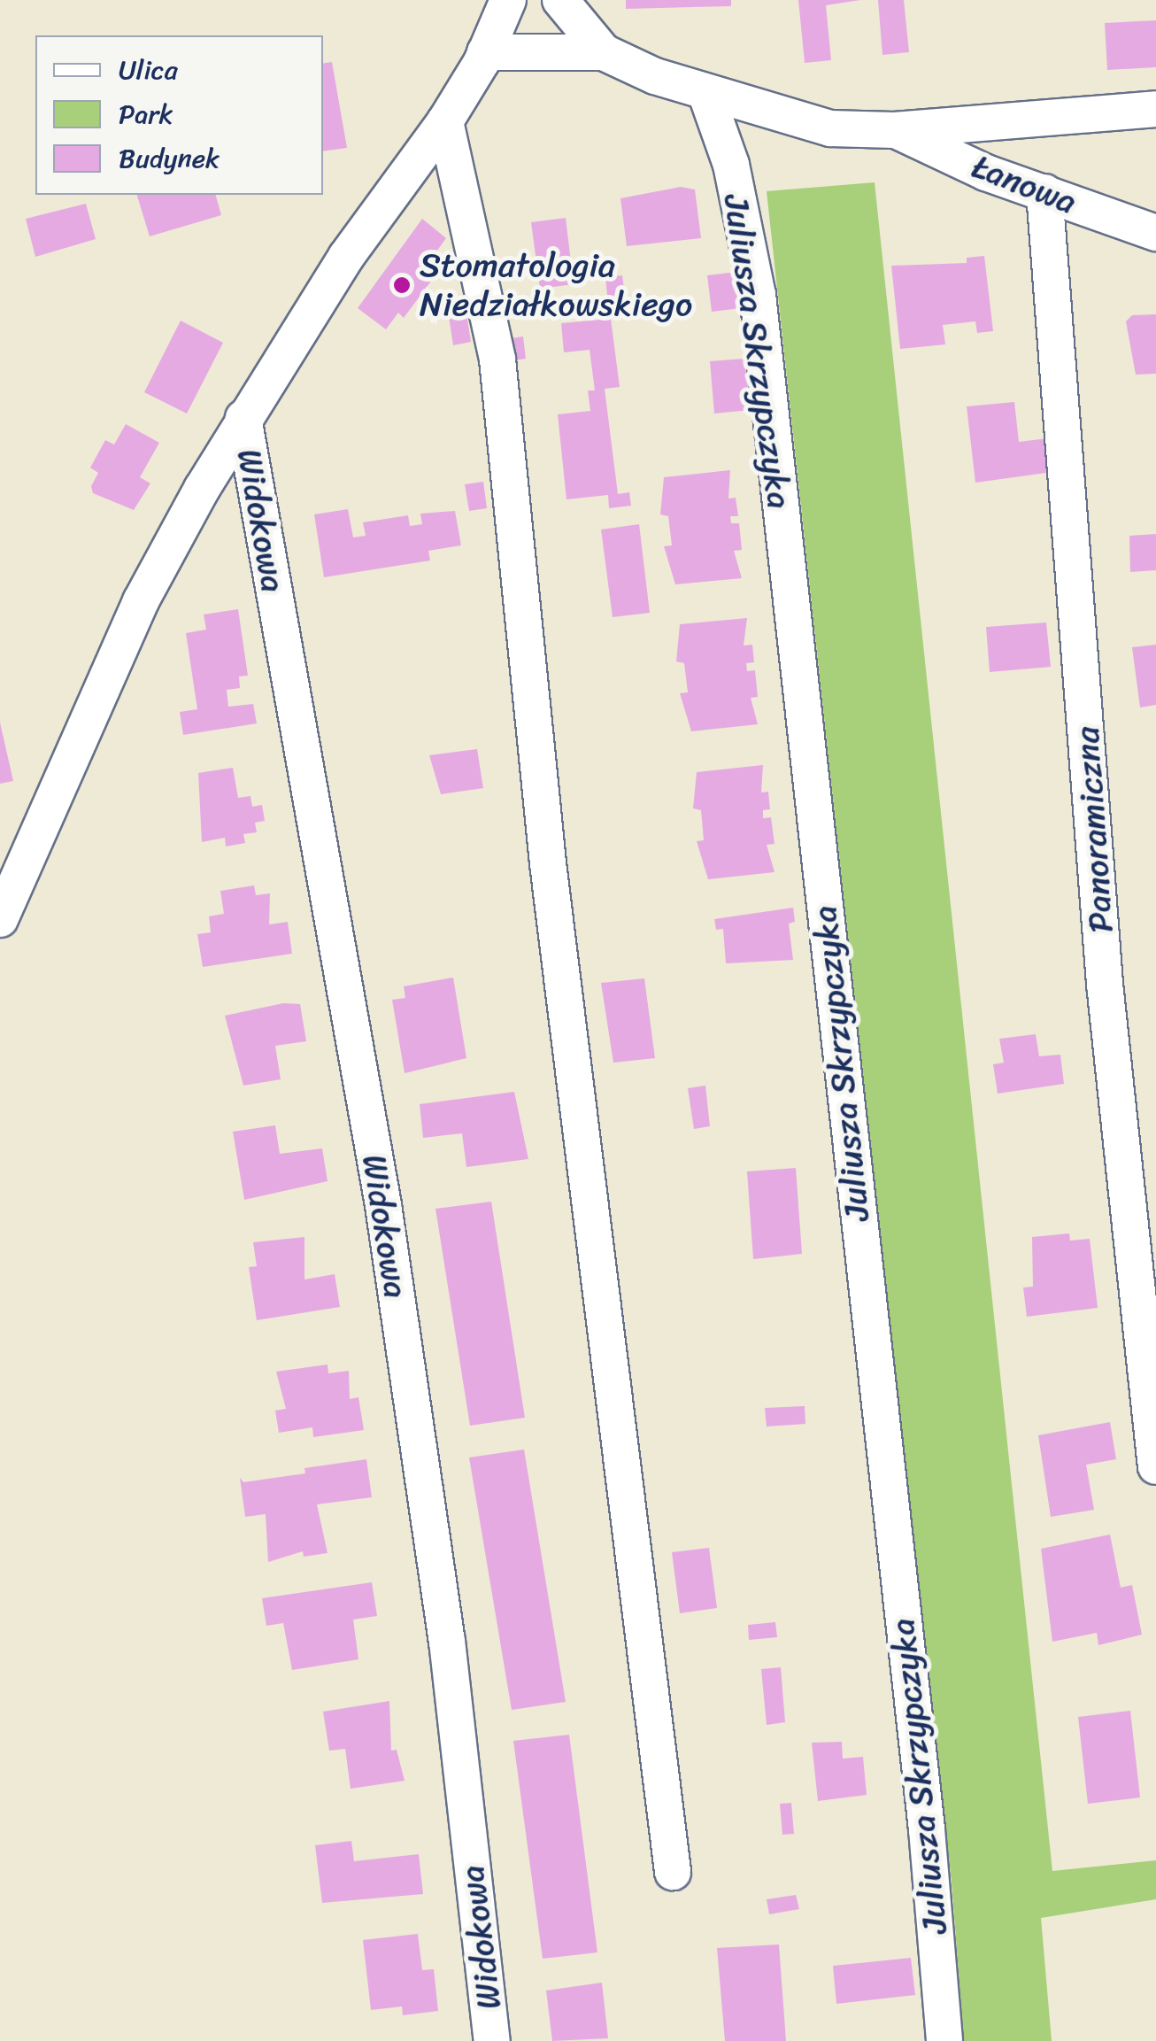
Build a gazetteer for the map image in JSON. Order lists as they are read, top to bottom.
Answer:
{
  "streets": {
    "street": [
      "Łanowa",
      "Juliusza Skrzypczyka",
      "Widokowa",
      "Panoramiczna"
    ]
  },
  "crossings": [
    ["Łanowa", "Panoramiczna"]
  ],
  "places": ["Stomatologia Niedziałkowskiego"],
  "legend": ["Ulica", "Park", "Budynek"]
}
